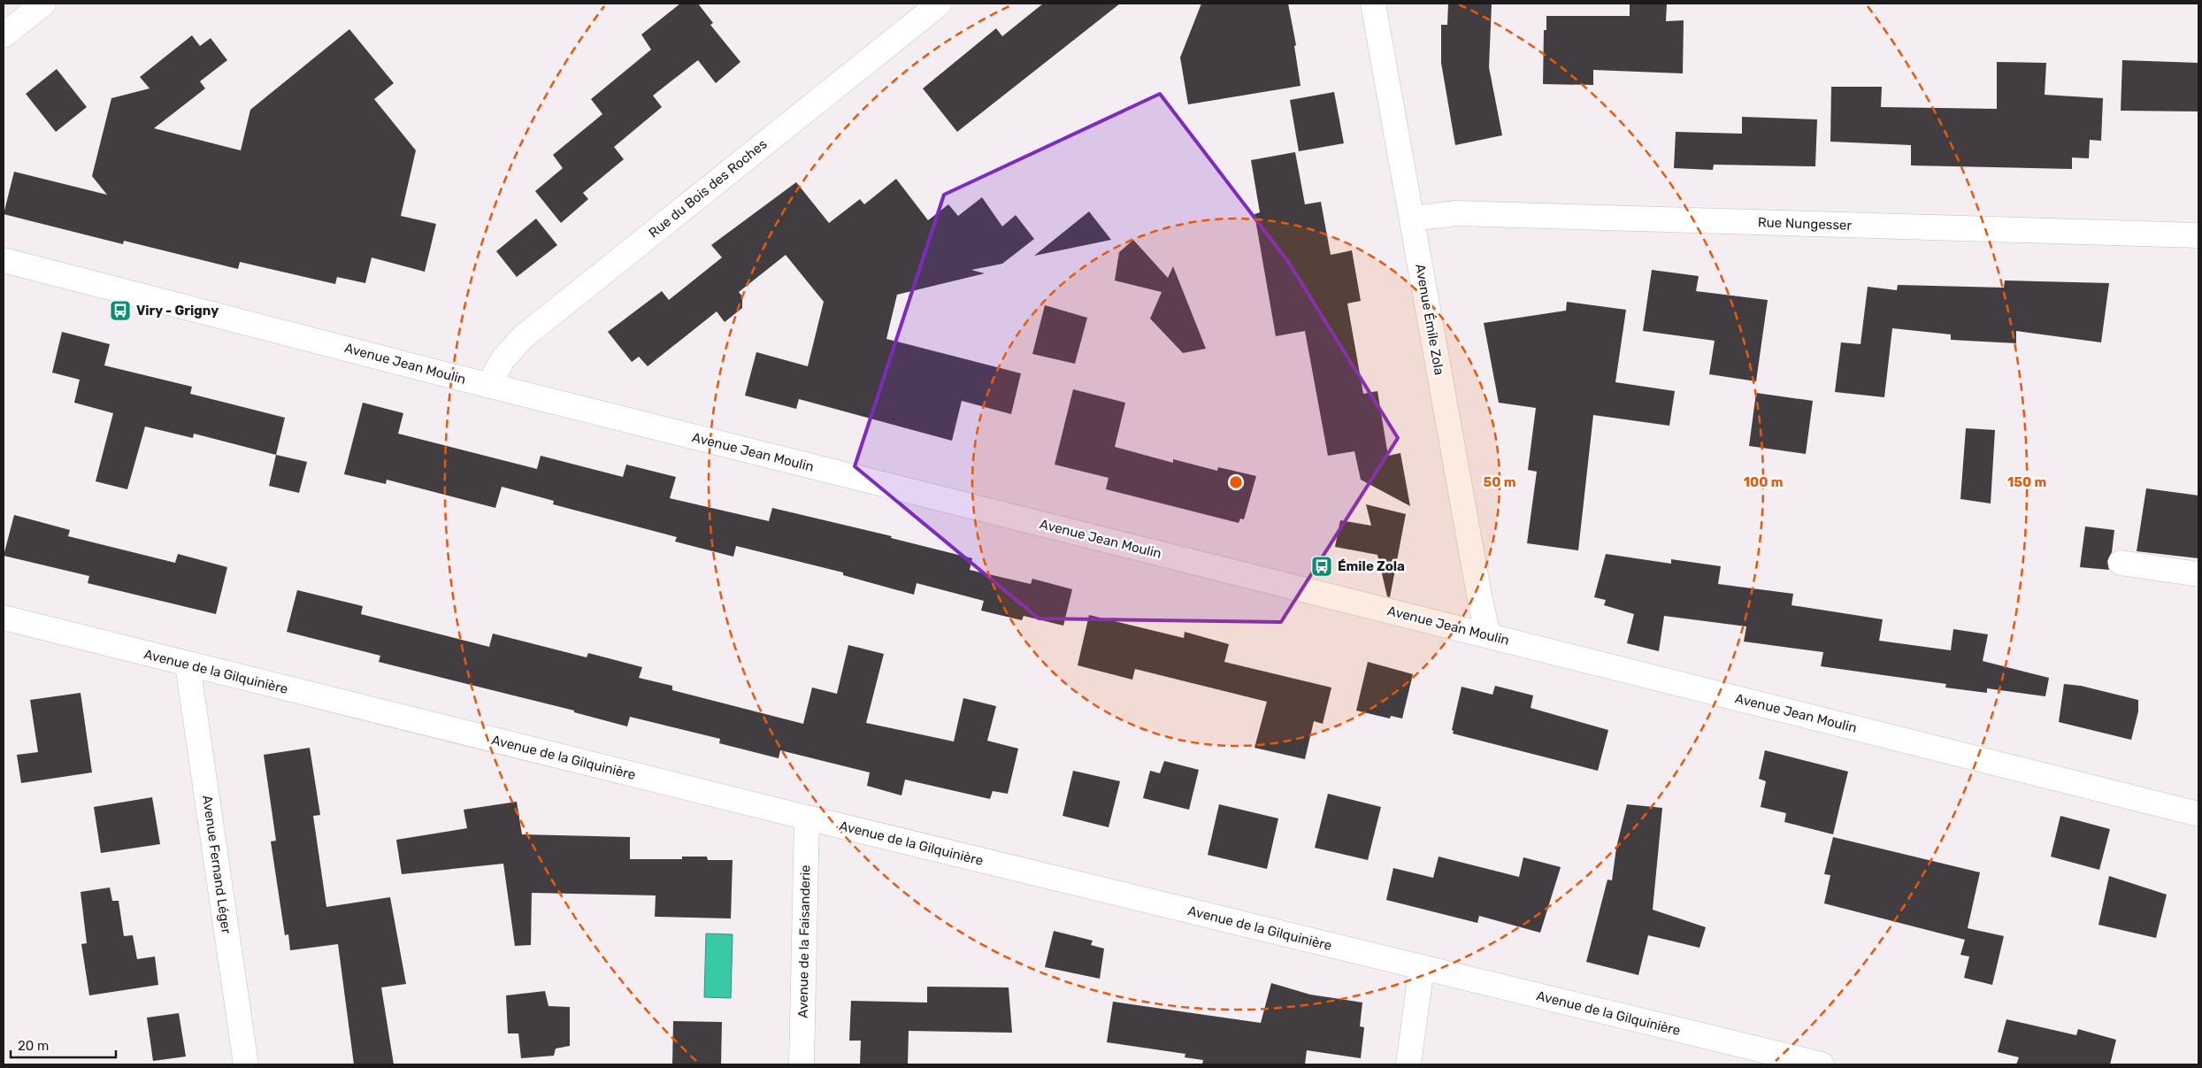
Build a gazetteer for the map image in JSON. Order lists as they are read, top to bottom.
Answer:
{
  "streets": {
    "street": [
      "Rue du Bois des Roches",
      "Rue Nungesser",
      "Avenue Émile Zola",
      "Avenue Jean Moulin",
      "Avenue de la Gilquinière",
      "Avenue Fernand Léger",
      "Avenue de la Faisanderie"
    ]
  },
  "crossings": [
    ["Rue du Bois des Roches", "Avenue Jean Moulin"],
    ["Rue Nungesser", "Avenue Émile Zola"],
    ["Avenue Émile Zola", "Avenue Jean Moulin"],
    ["Avenue de la Gilquinière", "Avenue Fernand Léger"],
    ["Avenue de la Gilquinière", "Avenue de la Faisanderie"]
  ],
  "places": {
    "bus stop": ["Viry - Grigny", "Émile Zola"]
  },
  "scale_bar": "20 m",
  "rings": ["50 m", "100 m", "150 m"]
}
